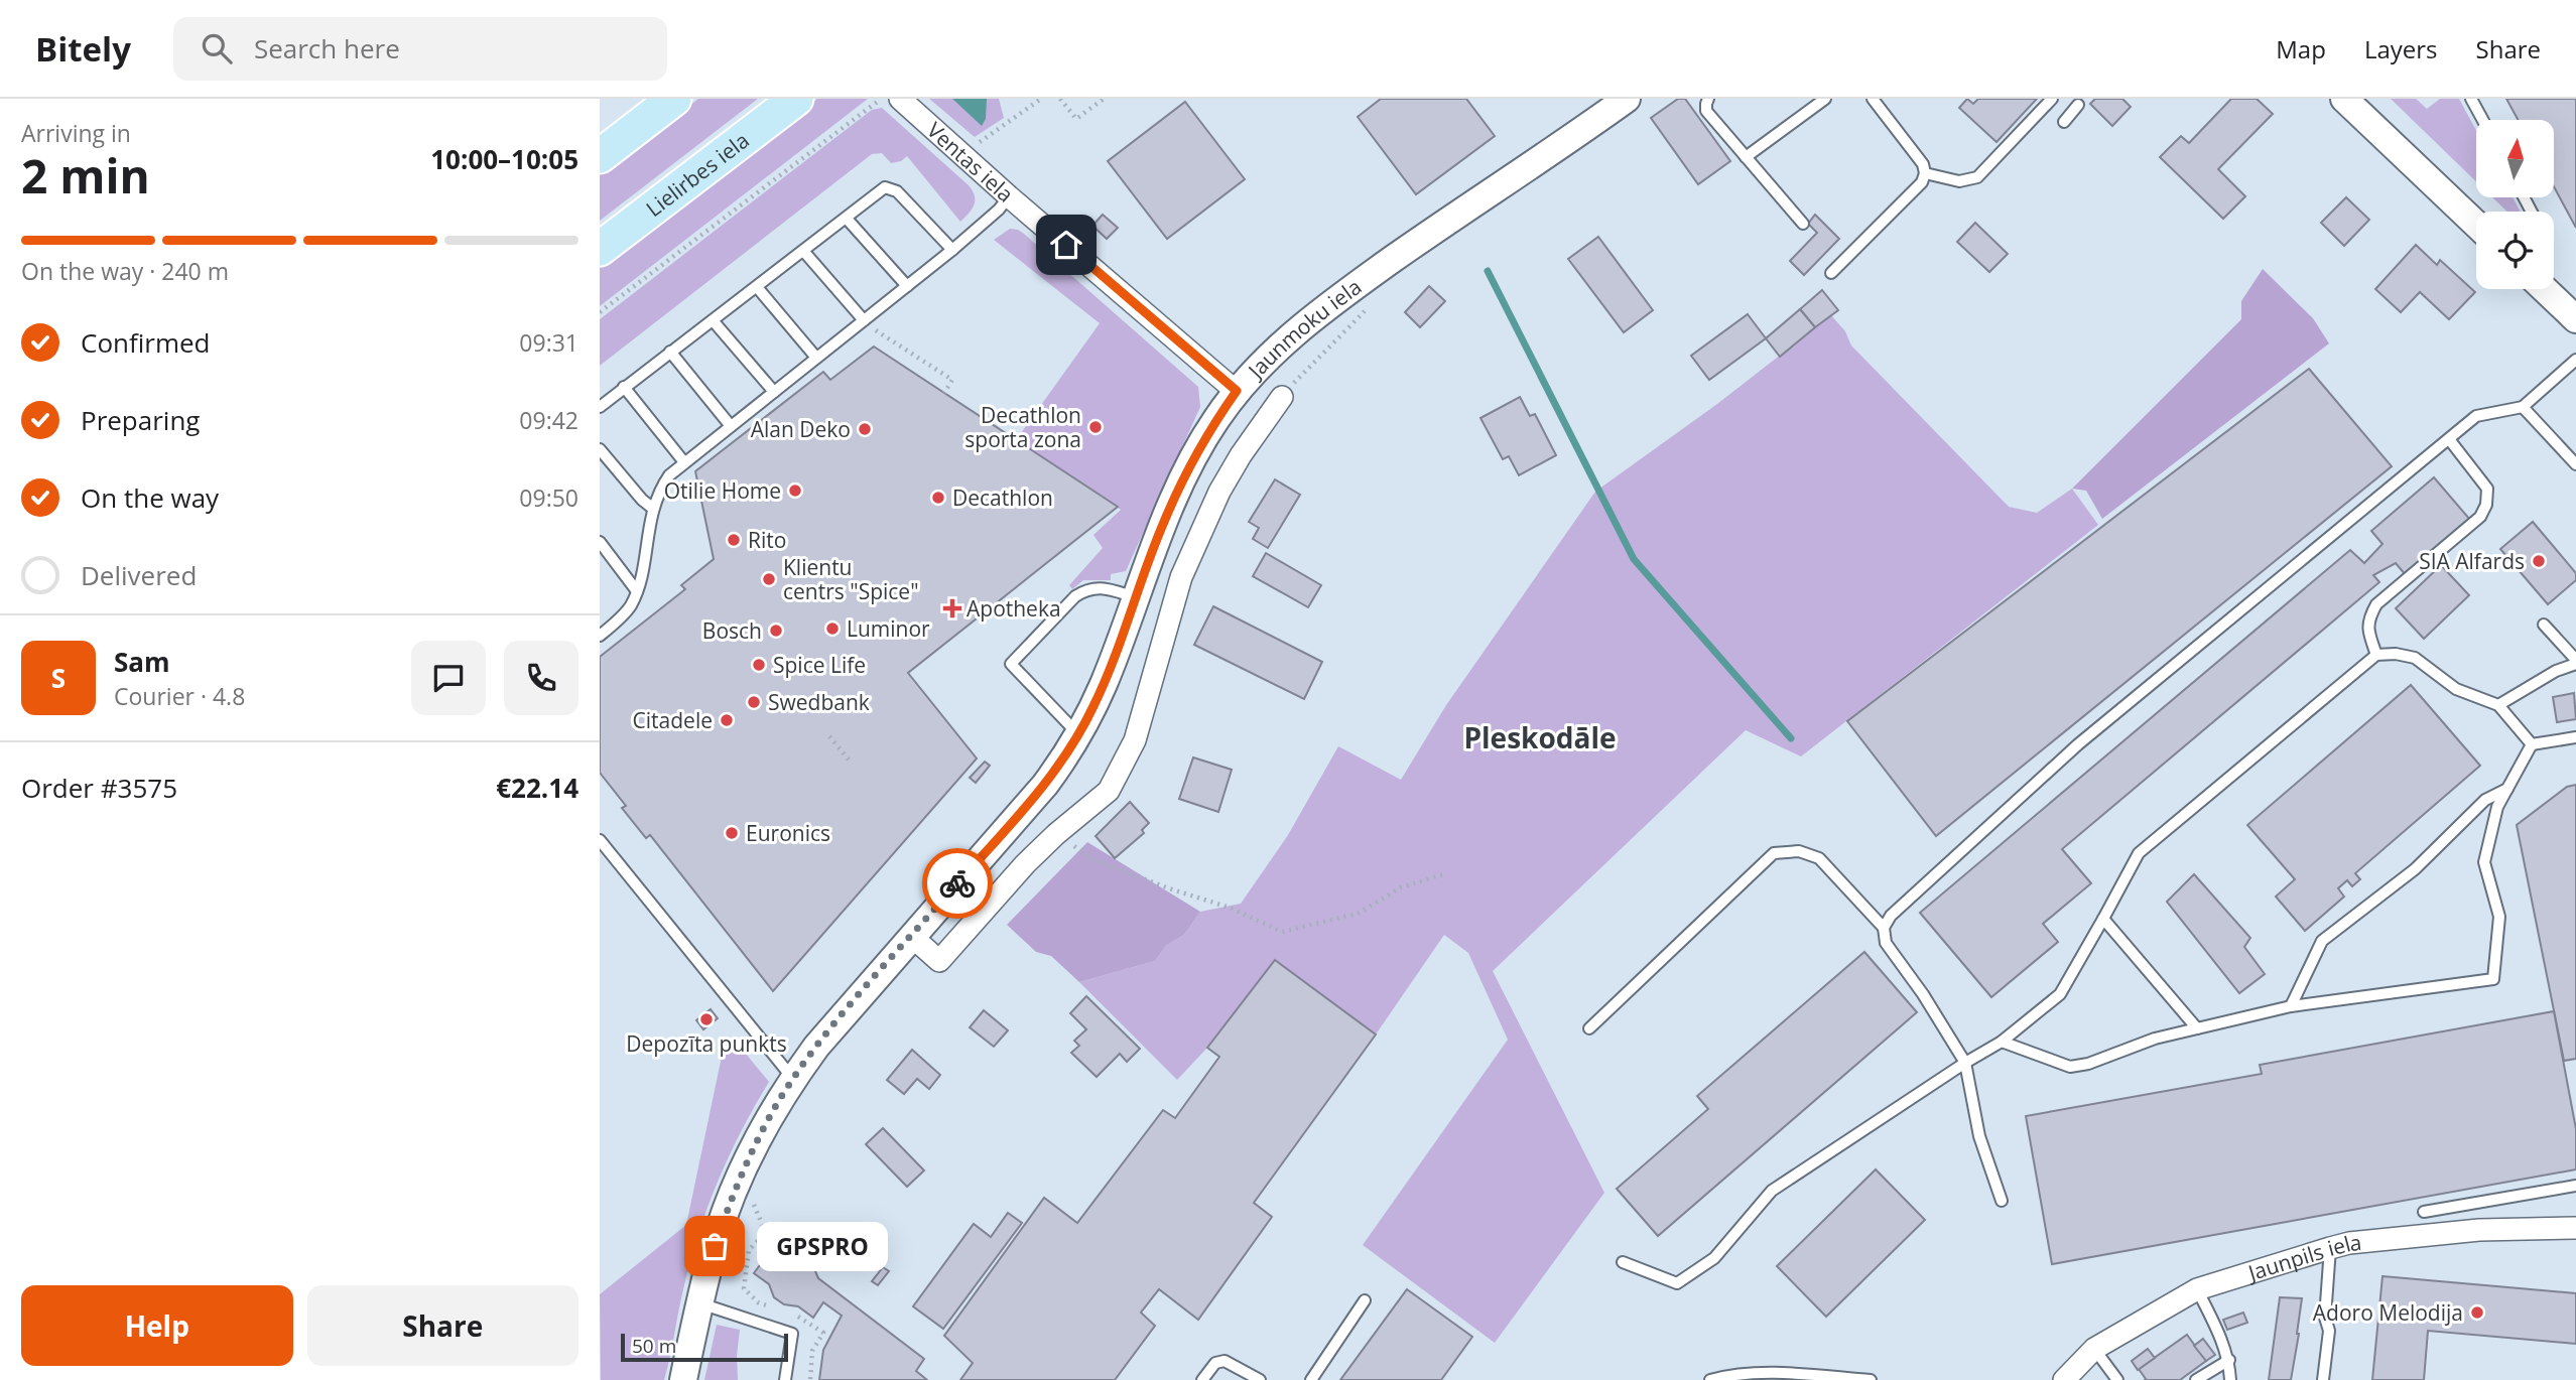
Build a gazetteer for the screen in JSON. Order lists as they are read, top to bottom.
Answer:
{
  "streets": {
    "main road": ["Lielirbes iela"],
    "street": ["Ventas iela", "Jaunmoku iela", "Jaunpils iela"]
  },
  "crossings": [
    ["Ventas iela", "Jaunmoku iela"]
  ],
  "districts": ["Pleskodāle"],
  "places": {
    "other": [
      "Decathlon sporta zona",
      "Alan Deko",
      "Otilie Home",
      "Decathlon",
      "Rito",
      "SIA Alfards",
      "Klientu centrs \"Spice\"",
      "Luminor",
      "Bosch",
      "Spice Life",
      "Swedbank",
      "Citadele",
      "Euronics",
      "Depozīta punkts",
      "GPSPRO",
      "Adoro Melodija"
    ],
    "health": ["Apotheka"]
  },
  "scale_bar": "50 m",
  "north": "top",
  "page": {
    "header": "Bitely",
    "search": "Search here",
    "nav": ["Map", "Layers", "Share"],
    "heading": ["2 min", "Arriving in", "10:00–10:05"],
    "panel": [
      "Sam",
      "Courier · 4.8",
      "Order #3575",
      "€22.14"
    ],
    "bar": "On the way · 240 m",
    "list": [
      ["Confirmed", "09:31"],
      ["Preparing", "09:42"],
      ["On the way", "09:50"],
      "Delivered"
    ],
    "round": "S",
    "bubble": "GPSPRO",
    "buttons": ["Help", "Share"],
    "scale": "50 m"
  }
}
